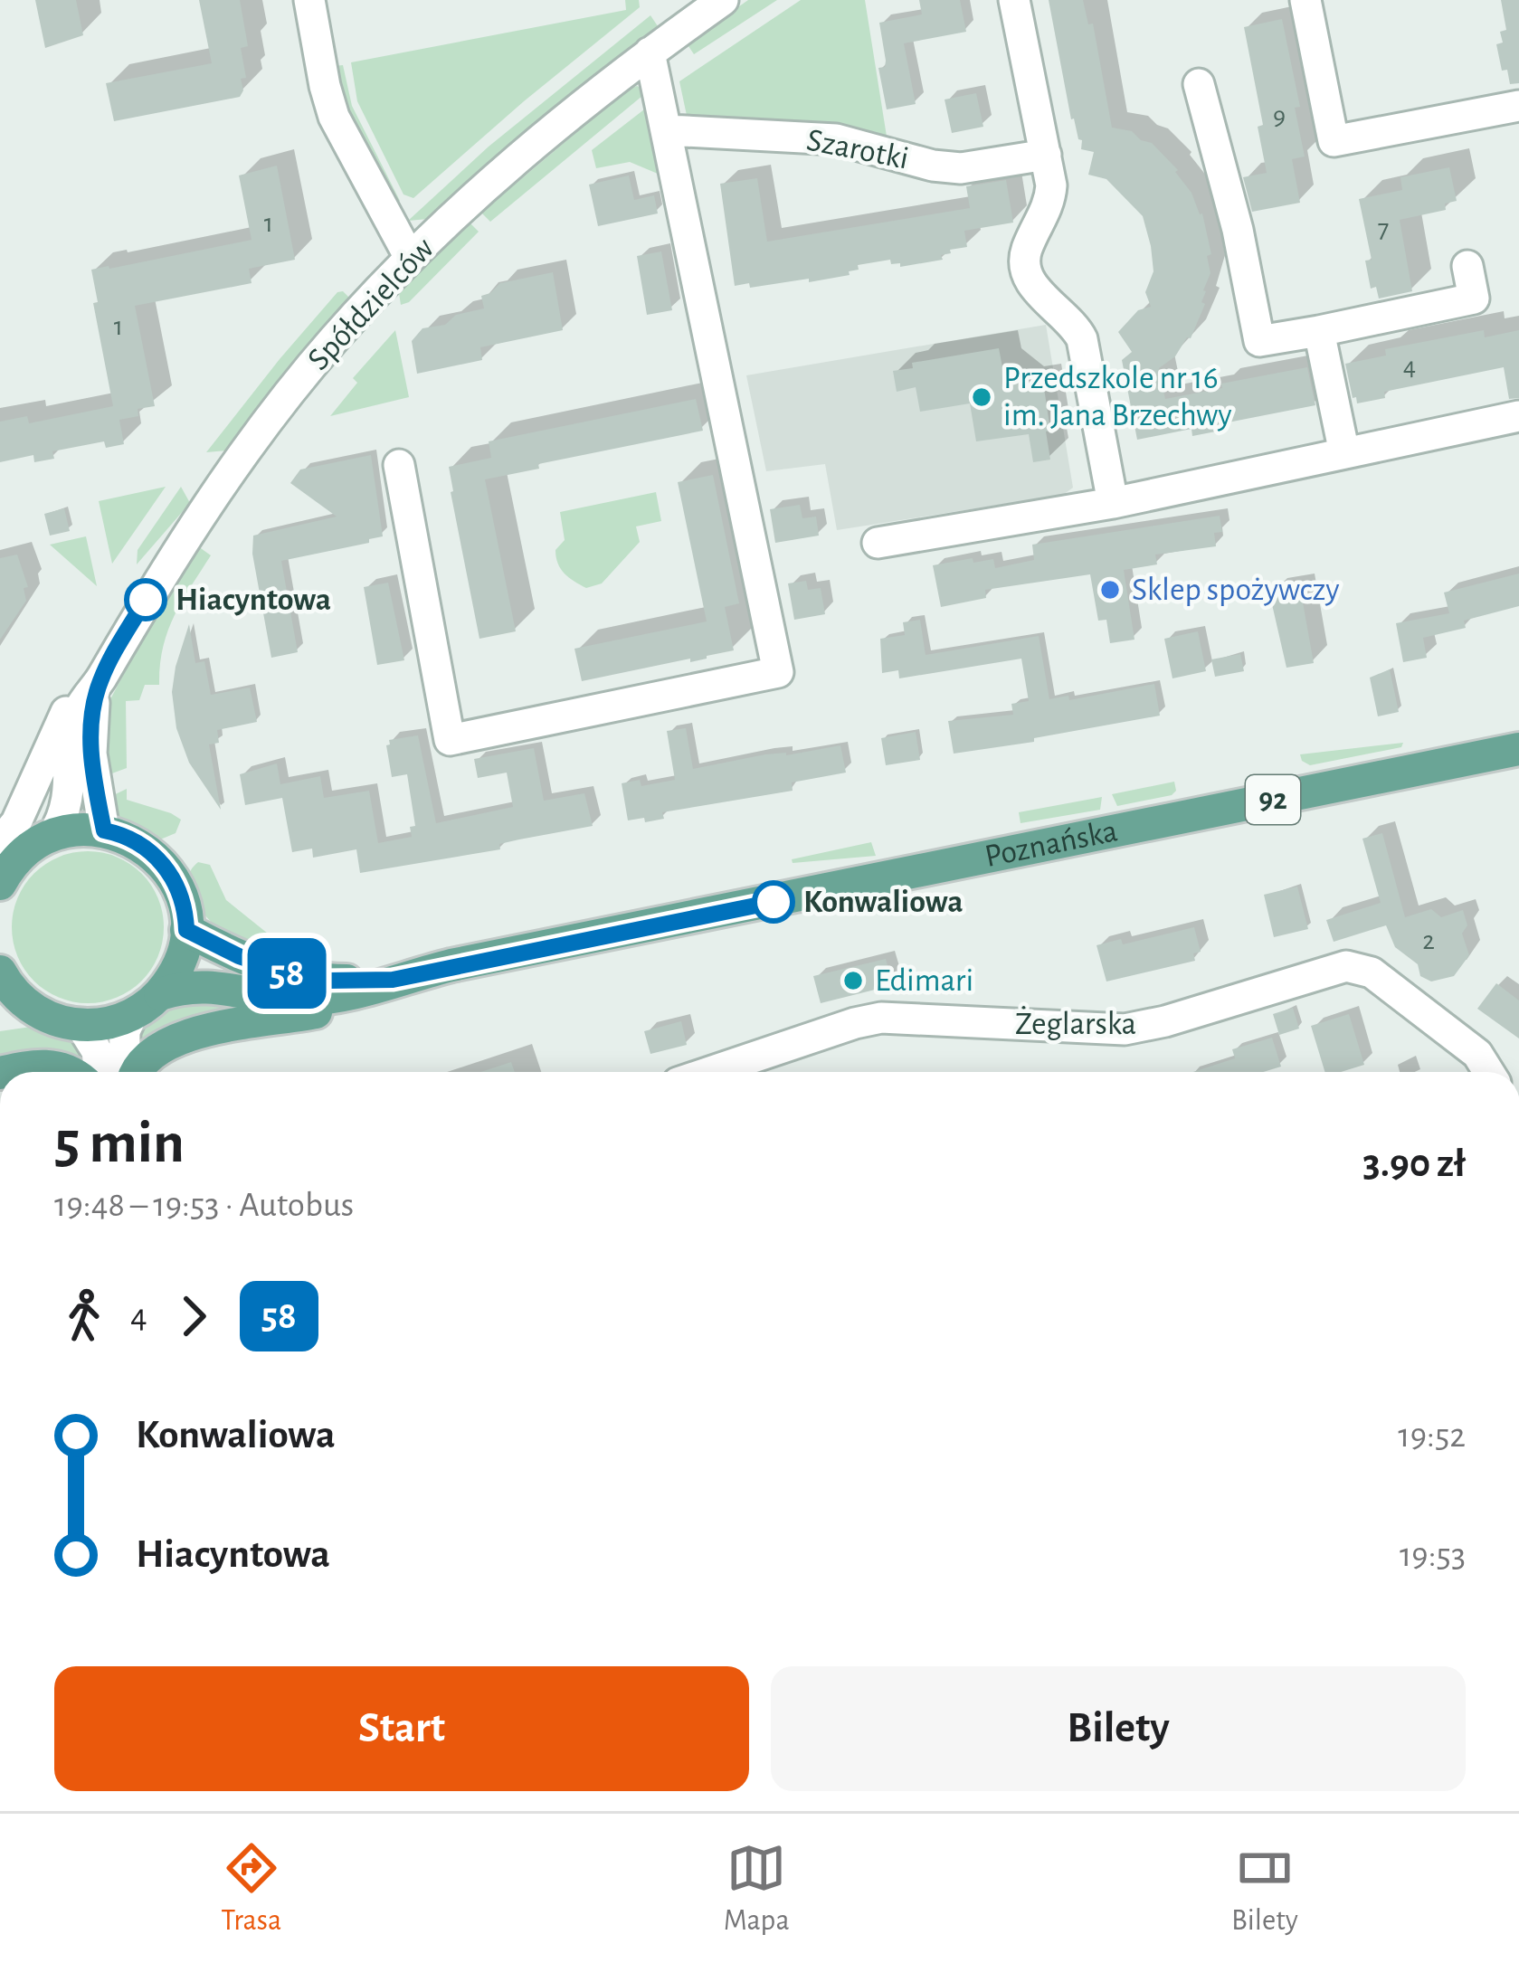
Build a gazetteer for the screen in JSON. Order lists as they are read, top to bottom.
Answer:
{
  "streets": {
    "main road": ["92", "Poznańska"],
    "street": ["Szarotki", "Spółdzielców", "Żeglarska"]
  },
  "crossings": [
    ["92", "Poznańska"]
  ],
  "places": [
    "Przedszkole nr 16 im. Jana Brzechwy",
    "Sklep spożywczy",
    "Hiacyntowa",
    "Konwaliowa",
    "Edimari"
  ],
  "lines": ["bus line 58"],
  "house_numbers": [
    "9",
    "1",
    "7",
    "1",
    "4",
    "2"
  ],
  "page": {
    "on_map": "58",
    "heading": ["5 min", "19:48 – 19:53 · Autobus", "3.90 zł"],
    "legs": ["4", "58"],
    "list": [
      {
        "name": "Konwaliowa",
        "value": "19:52"
      },
      {
        "name": "Hiacyntowa",
        "value": "19:53"
      }
    ],
    "buttons": ["Start", "Bilety"],
    "tabs": ["Trasa", "Mapa", "Bilety"]
  }
}
